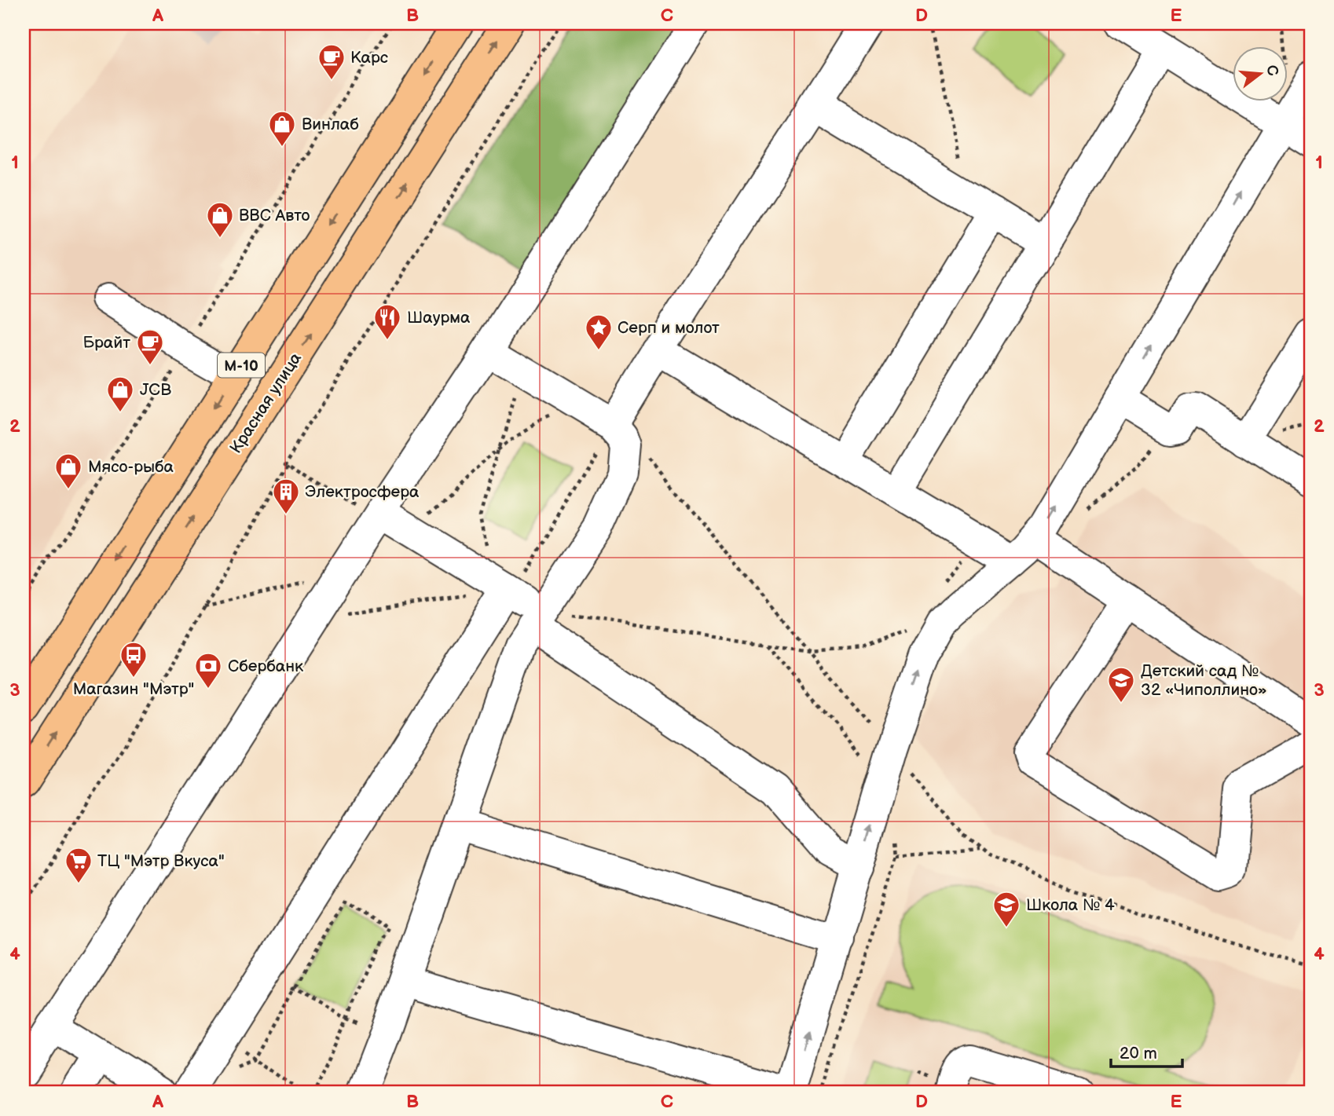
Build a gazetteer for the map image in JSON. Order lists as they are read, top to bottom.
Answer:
{
  "streets": {
    "highway": ["М-10", "Красная улица"]
  },
  "places": {
    "cafe": ["Карс", "Брайт"],
    "shop": [
      "Винлаб",
      "ВВС Авто",
      "JCB",
      "Мясо-рыба"
    ],
    "restaurant": ["Шаурма"],
    "place": ["Серп и молот"],
    "building": ["Электросфера"],
    "bus stop": ["Магазин \"Мэтр\""],
    "bank": ["Сбербанк"],
    "school or university": ["Детский сад № 32 «Чиполлино»", "Школа № 4"],
    "supermarket": ["ТЦ \"Мэтр Вкуса\""]
  },
  "scale_bar": "20 m",
  "north": "right",
  "grid": {
    "columns": [
      "A",
      "B",
      "C",
      "D",
      "E"
    ],
    "rows": [
      "1",
      "2",
      "3",
      "4"
    ]
  }
}
